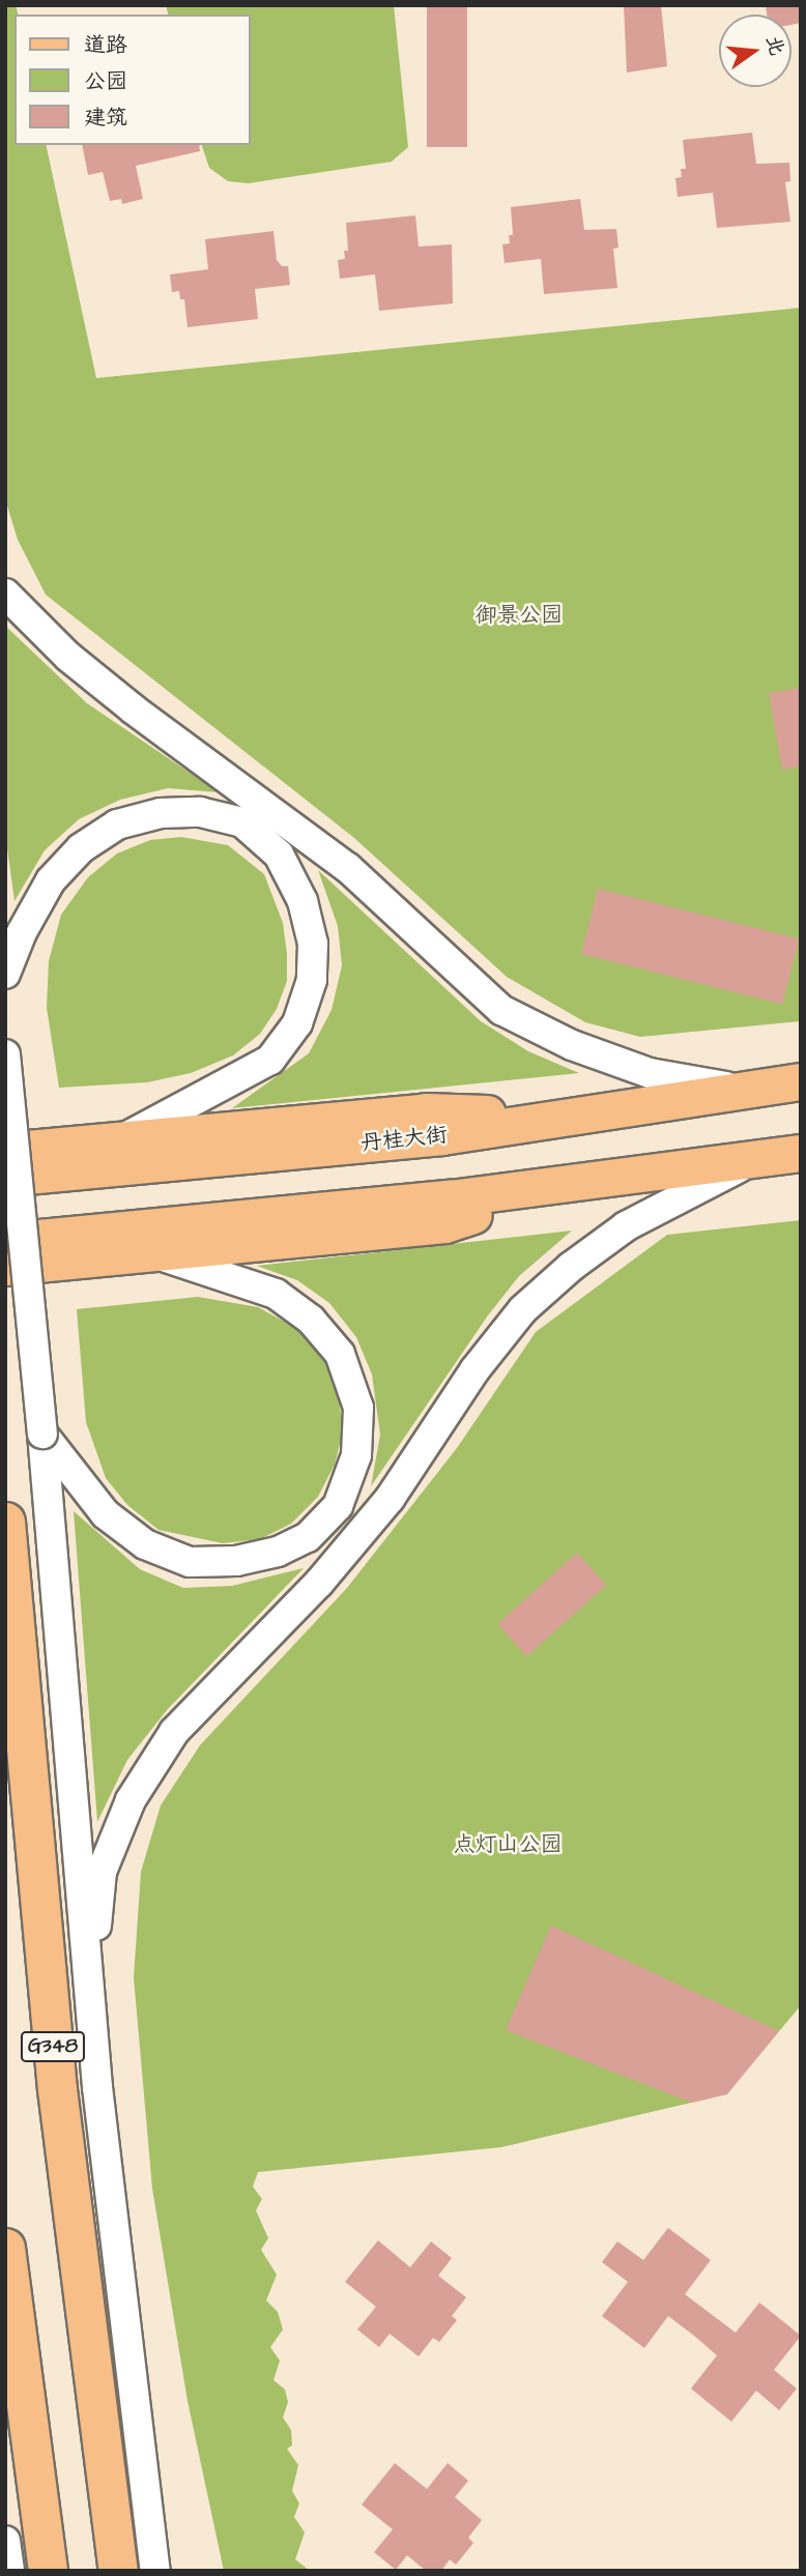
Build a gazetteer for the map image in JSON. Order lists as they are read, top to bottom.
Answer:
{
  "streets": {
    "highway": ["G348"],
    "main road": ["丹桂大街"]
  },
  "parks": ["御景公园", "点灯山公园"],
  "legend": ["道路", "公园", "建筑"],
  "north": "right"
}
